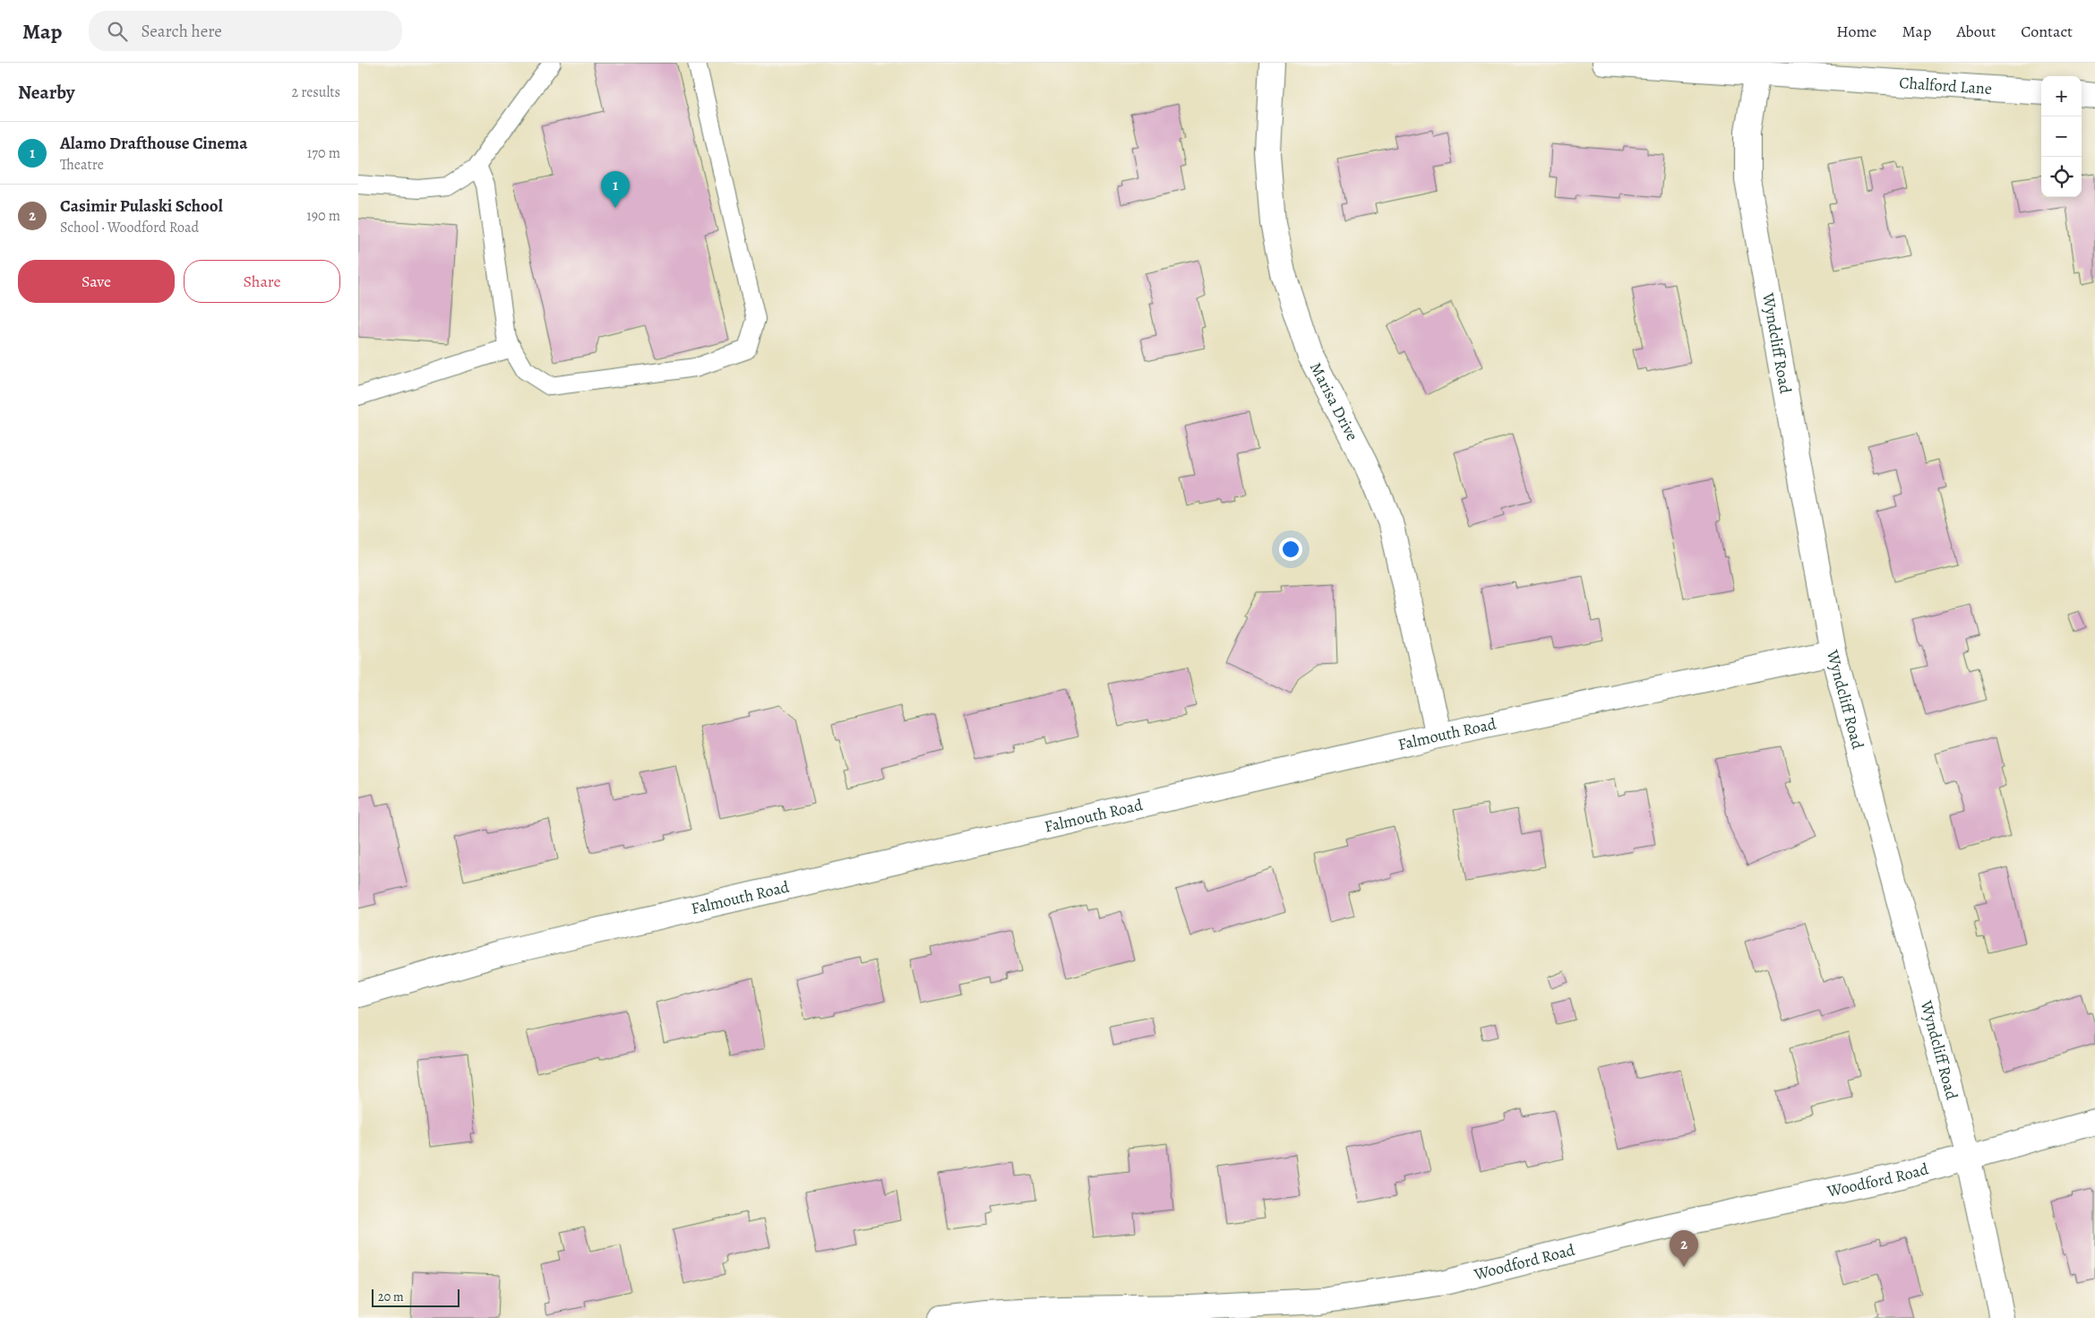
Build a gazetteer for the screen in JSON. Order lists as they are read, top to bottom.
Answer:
{
  "streets": {
    "street": [
      "Chalford Lane",
      "Wyndcliff Road",
      "Marisa Drive",
      "Falmouth Road",
      "Woodford Road"
    ]
  },
  "crossings": [
    ["Chalford Lane", "Wyndcliff Road"],
    ["Wyndcliff Road", "Falmouth Road"],
    ["Wyndcliff Road", "Woodford Road"],
    ["Marisa Drive", "Falmouth Road"]
  ],
  "scale_bar": "20 m",
  "page": {
    "header": "Map",
    "search": "Search here",
    "nav": [
      "Home",
      "Map",
      "About",
      "Contact"
    ],
    "heading": ["Nearby", "2 results"],
    "map_buttons": ["+", "−"],
    "list": [
      {
        "mark": "1",
        "name": "Alamo Drafthouse Cinema",
        "note": "Theatre",
        "value": "170 m"
      },
      {
        "mark": "2",
        "name": "Casimir Pulaski School",
        "note": "School · Woodford Road",
        "value": "190 m"
      }
    ],
    "pins": ["1", "2"],
    "buttons": ["Save", "Share"],
    "scale": "20 m"
  }
}
